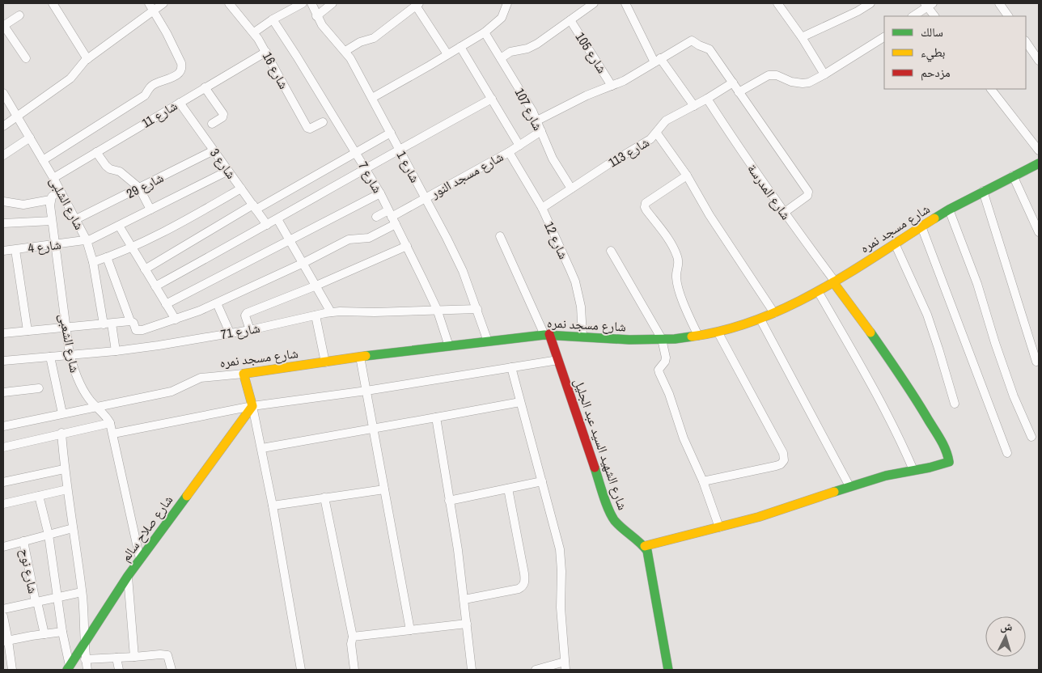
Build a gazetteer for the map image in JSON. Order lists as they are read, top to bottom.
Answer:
{
  "streets": {
    "street": [
      "شارع 105",
      "شارع 16",
      "شارع 107",
      "شارع 11",
      "شارع 113",
      "شارع 3",
      "شارع 1",
      "شارع مسجد النور",
      "شارع 7",
      "شارع 29",
      "شارع المدرسة",
      "شارع الشلبى",
      "شارع مسجد نمره",
      "شارع 12",
      "شارع 4",
      "شارع 71",
      "شارع الشعبى",
      "شارع الشهيد السيد عبد الجليل",
      "شارع صلاح سالم",
      "شارع نوح"
    ]
  },
  "crossings": [
    ["شارع 16", "شارع 11"],
    ["شارع 107", "شارع 113"],
    ["شارع 107", "شارع مسجد النور"],
    ["شارع 11", "شارع 3"],
    ["شارع 11", "شارع الشلبى"],
    ["شارع 113", "شارع المدرسة"],
    ["شارع 113", "شارع 12"],
    ["شارع 3", "شارع 29"],
    ["شارع 3", "شارع 4"],
    ["شارع 1", "شارع مسجد النور"],
    ["شارع 1", "شارع مسجد نمره"],
    ["شارع 1", "شارع 71"],
    ["شارع مسجد النور", "شارع 7"],
    ["شارع مسجد النور", "شارع 12"],
    ["شارع 7", "شارع مسجد نمره"],
    ["شارع 7", "شارع 71"],
    ["شارع 29", "شارع الشلبى"],
    ["شارع المدرسة", "شارع مسجد نمره"],
    ["شارع الشلبى", "شارع 4"],
    ["شارع الشلبى", "شارع 71"],
    ["شارع مسجد نمره", "شارع 12"],
    ["شارع مسجد نمره", "شارع الشعبى"],
    ["شارع مسجد نمره", "شارع الشهيد السيد عبد الجليل"],
    ["شارع 4", "شارع الشعبى"],
    ["شارع 71", "شارع الشعبى"],
    ["شارع الشعبى", "شارع صلاح سالم"]
  ],
  "legend": ["سالك", "بطيء", "مزدحم"],
  "north": "top"
}
